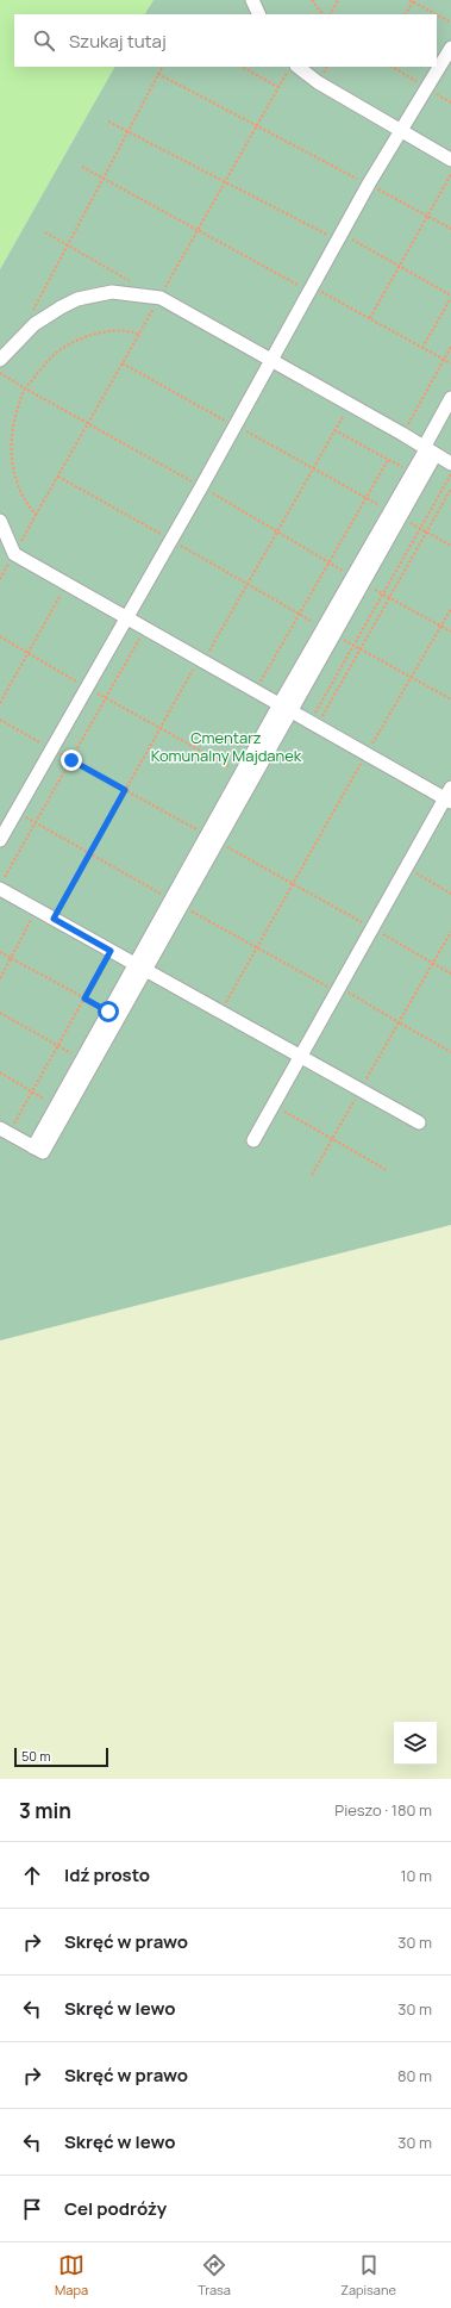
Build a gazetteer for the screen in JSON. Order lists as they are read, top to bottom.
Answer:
{
  "parks": ["Cmentarz Komunalny Majdanek"],
  "scale_bar": "50 m",
  "page": {
    "search": "Szukaj tutaj",
    "scale": "50 m",
    "heading": ["3 min", "Pieszo · 180 m"],
    "list": [
      ["Idź prosto", "10 m"],
      ["Skręć w prawo", "30 m"],
      ["Skręć w lewo", "30 m"],
      ["Skręć w prawo", "80 m"],
      ["Skręć w lewo", "30 m"],
      "Cel podróży"
    ],
    "nav": ["Mapa", "Trasa", "Zapisane"]
  }
}
